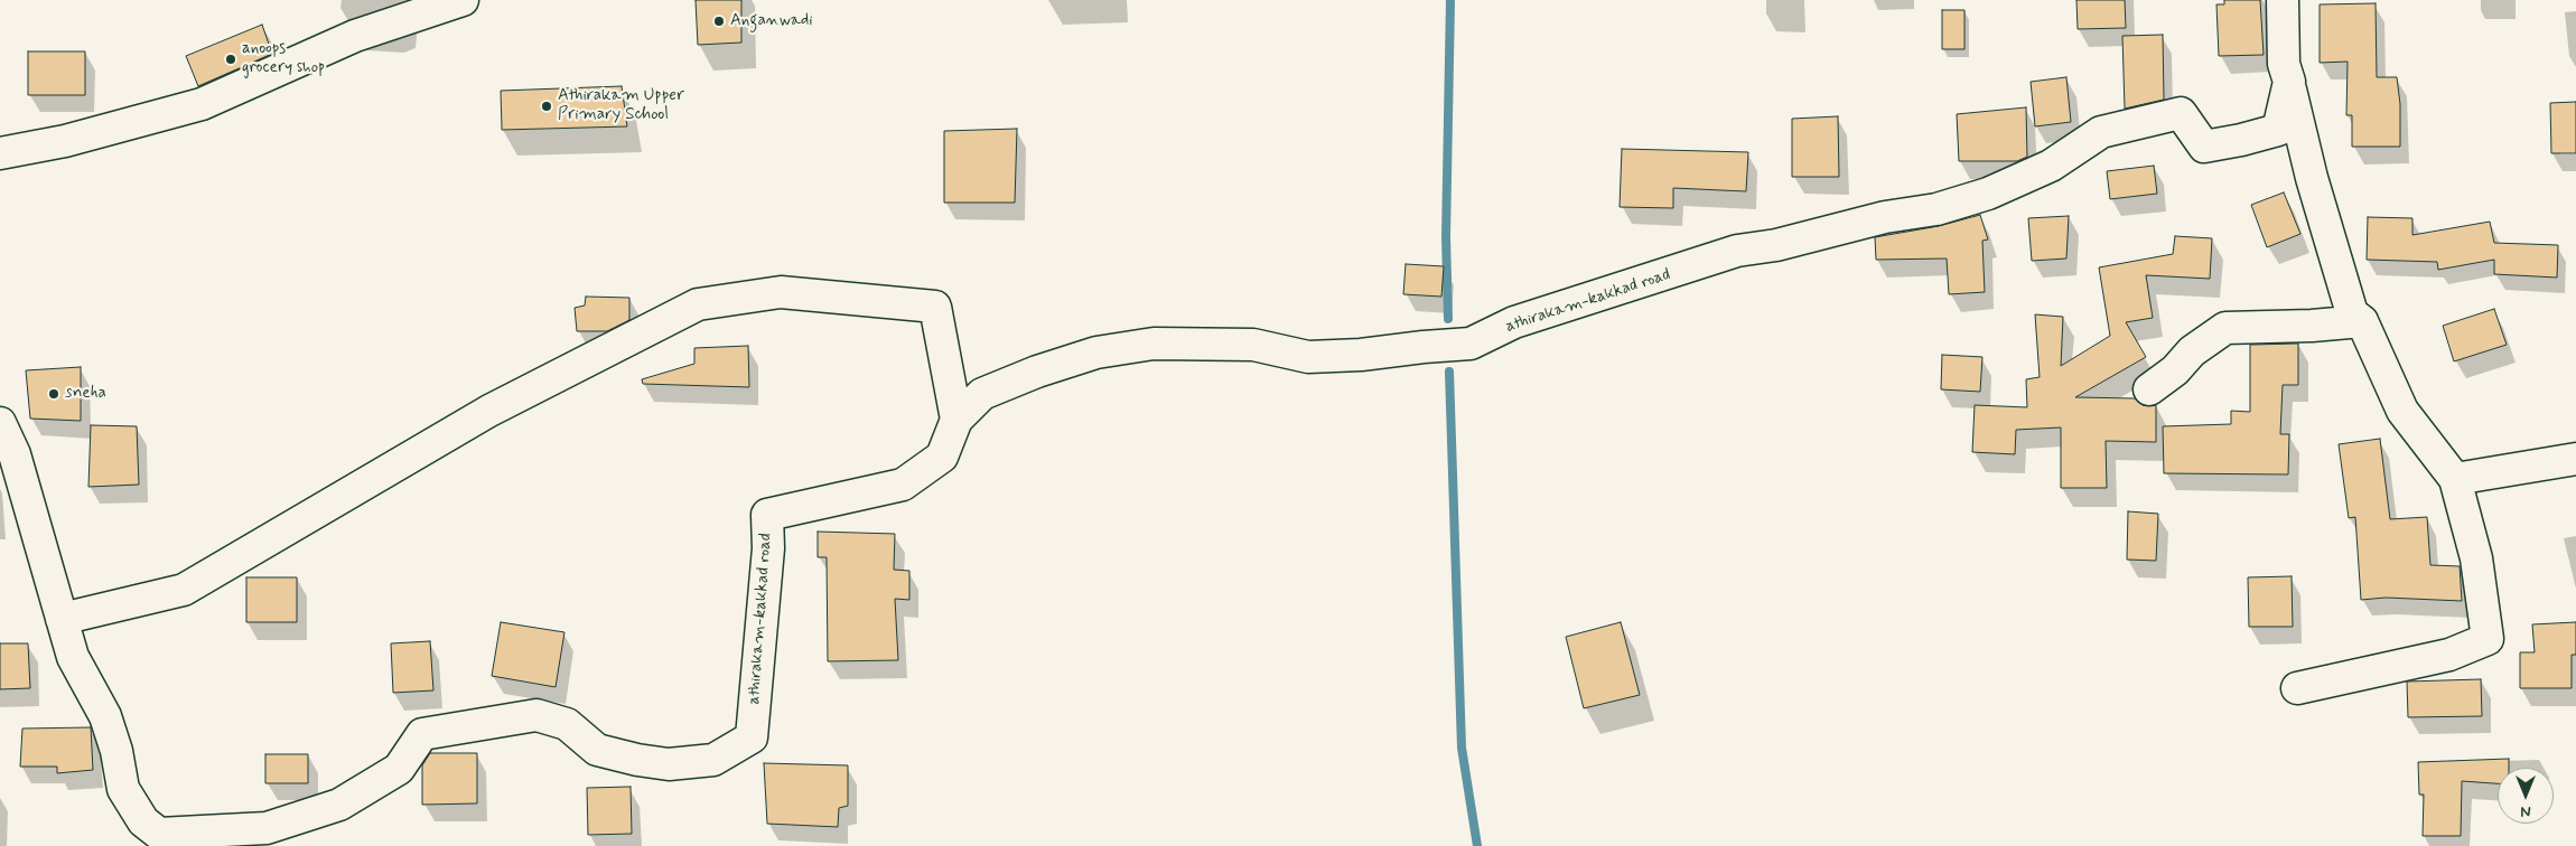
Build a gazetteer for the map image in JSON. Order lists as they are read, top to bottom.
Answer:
{
  "streets": {
    "street": ["athirakam-kakkad road"]
  },
  "places": [
    "Anganwadi",
    "anoops grocery shop",
    "Athirakam Upper Primary School",
    "sneha"
  ],
  "north": "bottom"
}
